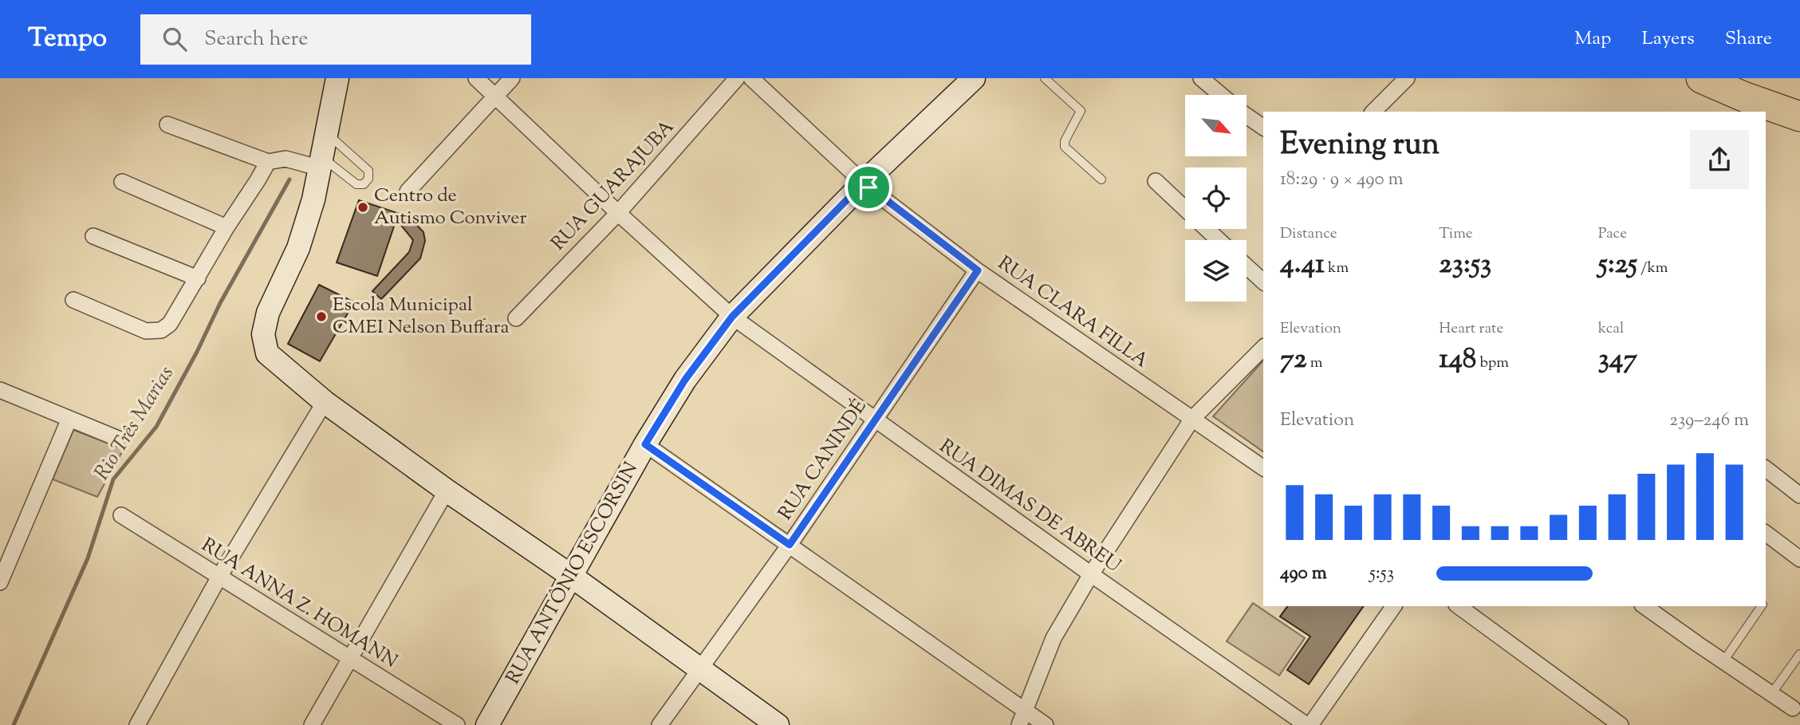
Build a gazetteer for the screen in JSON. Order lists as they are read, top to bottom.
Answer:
{
  "streets": {
    "street": [
      "RUA GUARAJUBA",
      "RUA CLARA FILLA",
      "RUA CANINDÉ",
      "RUA DIMAS DE ABREU",
      "RUA ANTÔNIO ESCORSIN",
      "RUA ANNA Z. HOMANN"
    ]
  },
  "crossings": [
    ["RUA GUARAJUBA", "RUA DIMAS DE ABREU"],
    ["RUA CLARA FILLA", "RUA CANINDÉ"],
    ["RUA CLARA FILLA", "RUA ANTÔNIO ESCORSIN"],
    ["RUA CANINDÉ", "RUA DIMAS DE ABREU"],
    ["RUA DIMAS DE ABREU", "RUA ANTÔNIO ESCORSIN"]
  ],
  "water": ["Rio Três Marias"],
  "places": ["Centro de Autismo Conviver", "Escola Municipal CMEI Nelson Buffara"],
  "north": "bottom right",
  "page": {
    "header": "Tempo",
    "search": "Search here",
    "nav": ["Map", "Layers", "Share"],
    "heading": ["Evening run", "18:29 · 9 × 490 m"],
    "stats": [
      ["Distance", "4.41 km"],
      ["Time", "23:53"],
      ["Pace", "5:25 /km"],
      ["Elevation", "72 m"],
      ["Heart rate", "148 bpm"],
      ["kcal", "347"]
    ],
    "chart": ["Elevation", "239–246 m"],
    "list": [
      {
        "name": "490 m",
        "note": "5:53"
      }
    ]
  }
}
